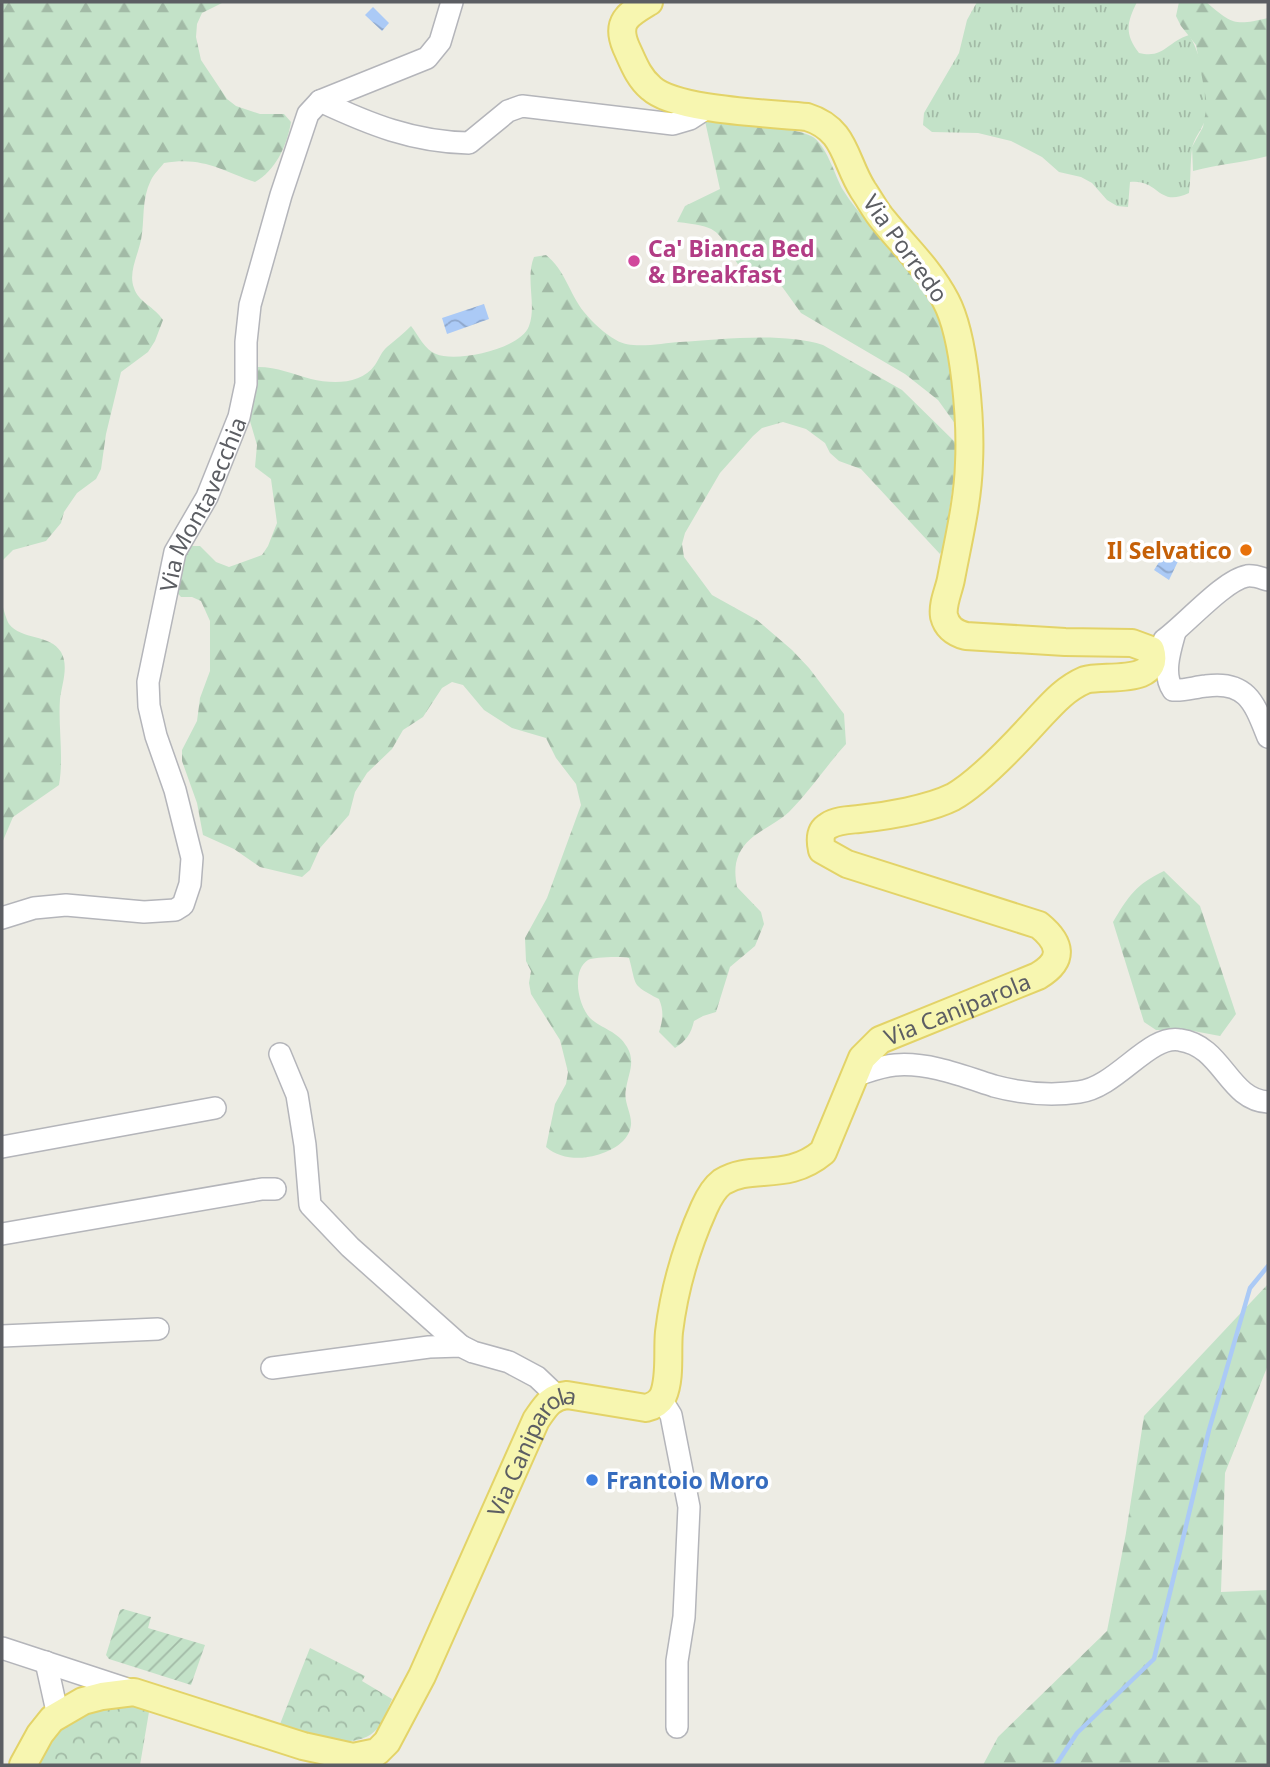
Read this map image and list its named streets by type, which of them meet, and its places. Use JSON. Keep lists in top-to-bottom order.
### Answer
{
  "streets": {
    "main road": ["Via Porredo", "Via Caniparola"],
    "street": ["Via Montavecchia"]
  },
  "crossings": [
    ["Via Porredo", "Via Caniparola"]
  ],
  "places": ["Ca' Bianca Bed & Breakfast", "Il Selvatico", "Frantoio Moro"]
}
